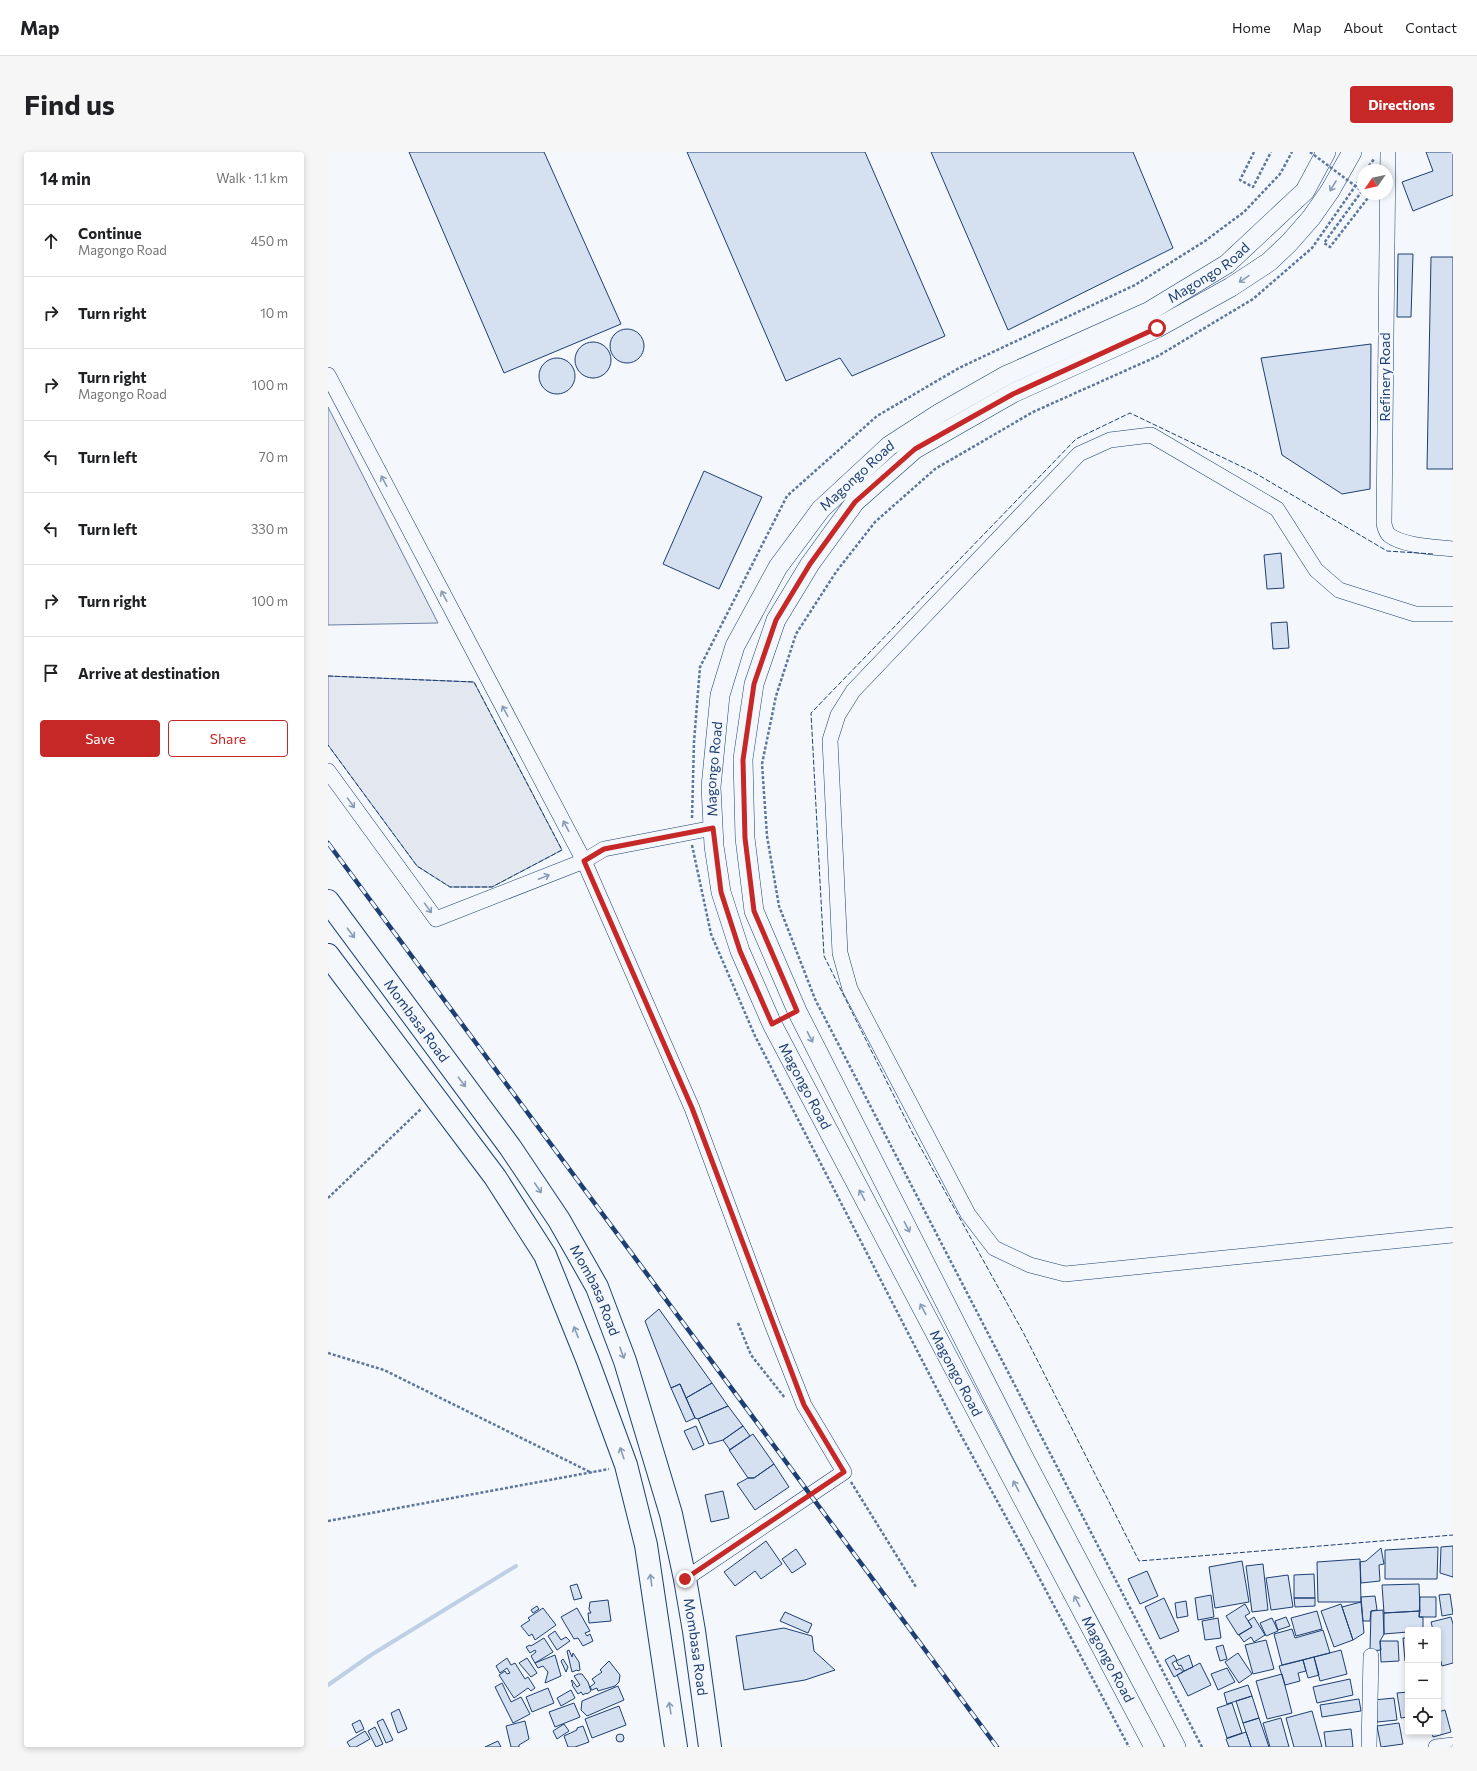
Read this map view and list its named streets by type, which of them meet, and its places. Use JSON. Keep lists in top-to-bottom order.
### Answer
{
  "streets": {
    "highway": ["Mombasa Road"],
    "main road": ["Magongo Road"],
    "street": ["Refinery Road"]
  },
  "north": "bottom left",
  "page": {
    "header": "Map",
    "nav": [
      "Home",
      "Map",
      "About",
      "Contact"
    ],
    "buttons": [
      "Directions",
      ["Save", "Share"]
    ],
    "title": "Find us",
    "heading": ["14 min", "Walk · 1.1 km"],
    "list": [
      ["Continue", "Magongo Road", "450 m"],
      ["Turn right", "10 m"],
      ["Turn right", "Magongo Road", "100 m"],
      ["Turn left", "70 m"],
      ["Turn left", "330 m"],
      ["Turn right", "100 m"],
      "Arrive at destination"
    ],
    "map_buttons": ["+", "−"]
  }
}
